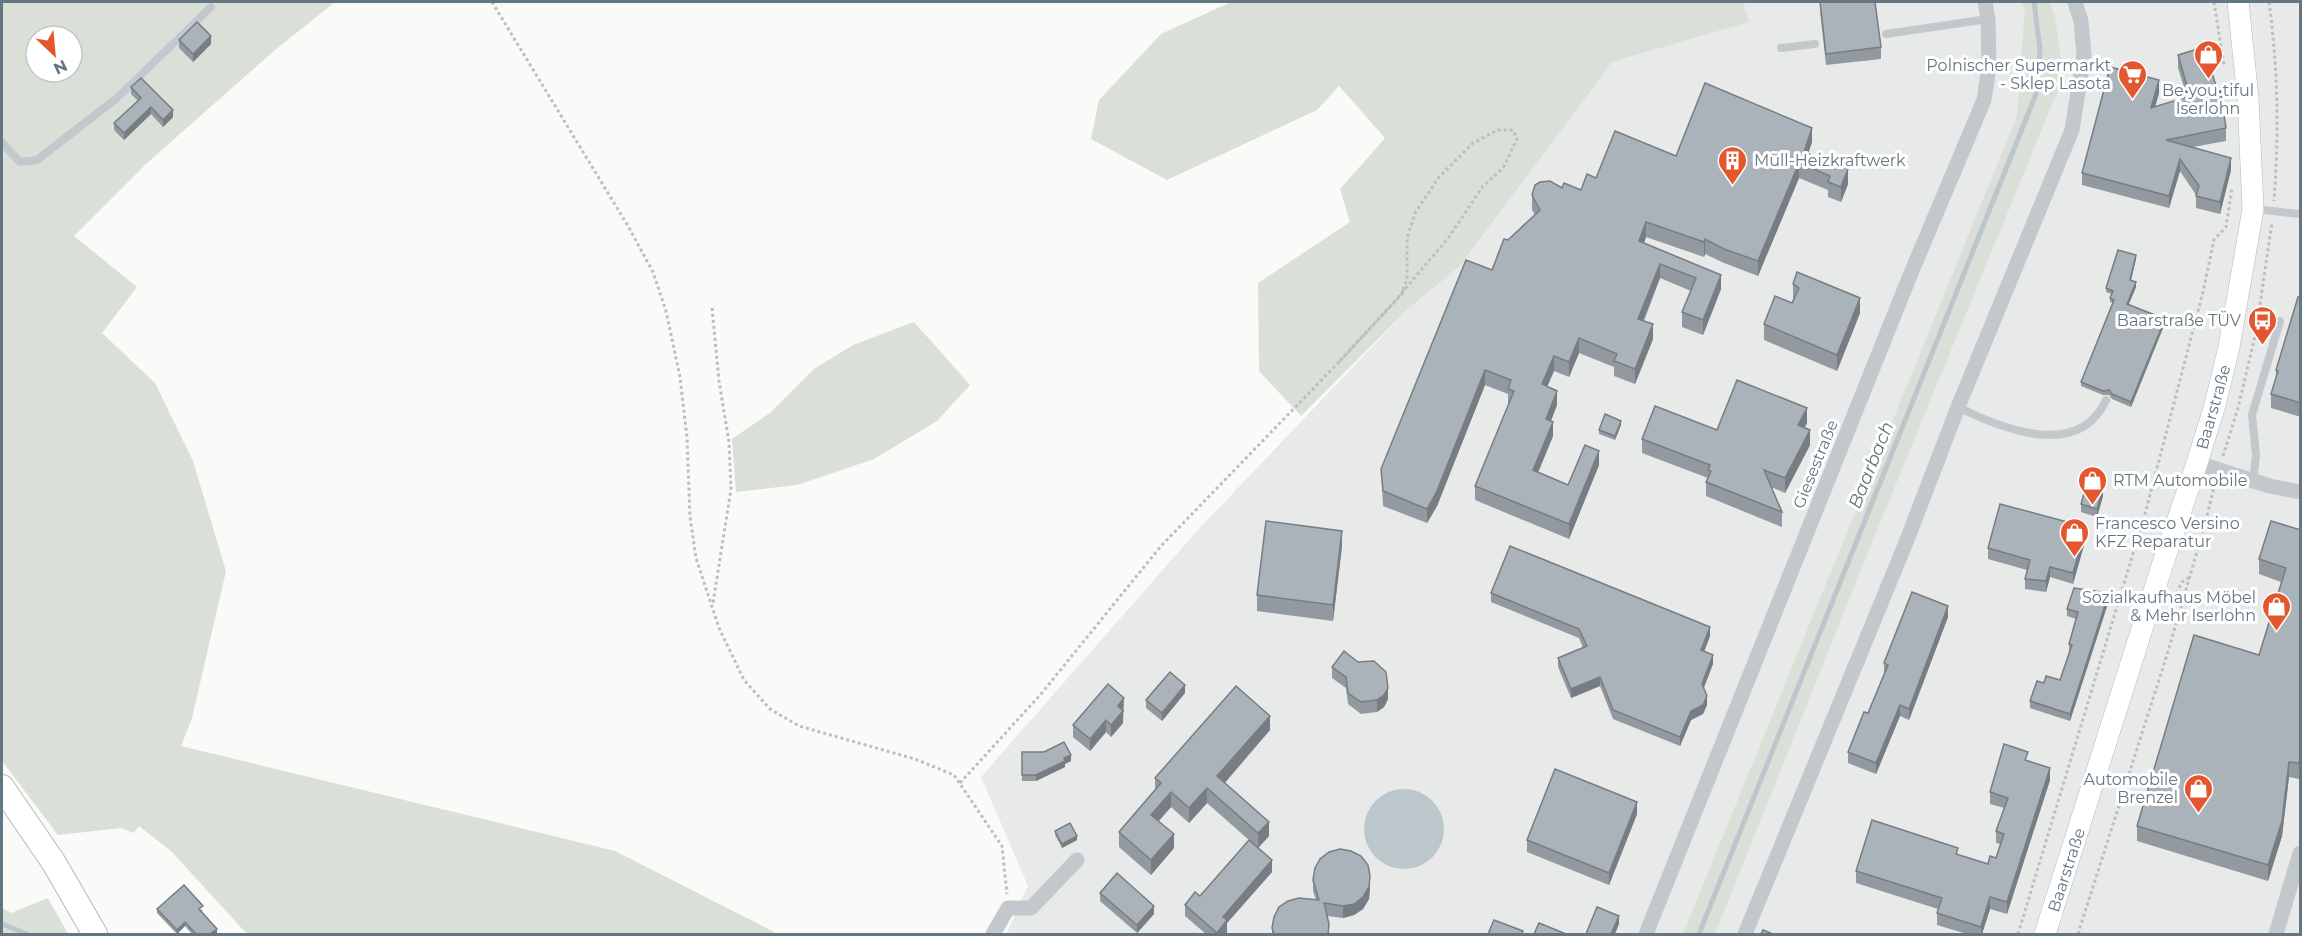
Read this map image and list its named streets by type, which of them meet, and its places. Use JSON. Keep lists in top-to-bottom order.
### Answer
{
  "streets": {
    "main road": ["Baarstraße"],
    "street": ["Giesestraße"]
  },
  "water": ["Baarbach"],
  "places": {
    "shop": [
      "Be•you•tiful Iserlohn",
      "RTM Automobile",
      "Francesco Versino KFZ Reparatur",
      "Sozialkaufhaus Möbel & Mehr Iserlohn",
      "Automobile Brenzel"
    ],
    "supermarket": ["Polnischer Supermarkt - Sklep Lasota"],
    "building": ["Müll-Heizkraftwerk"],
    "bus stop": ["Baarstraße TÜV"]
  },
  "north": "bottom right"
}
